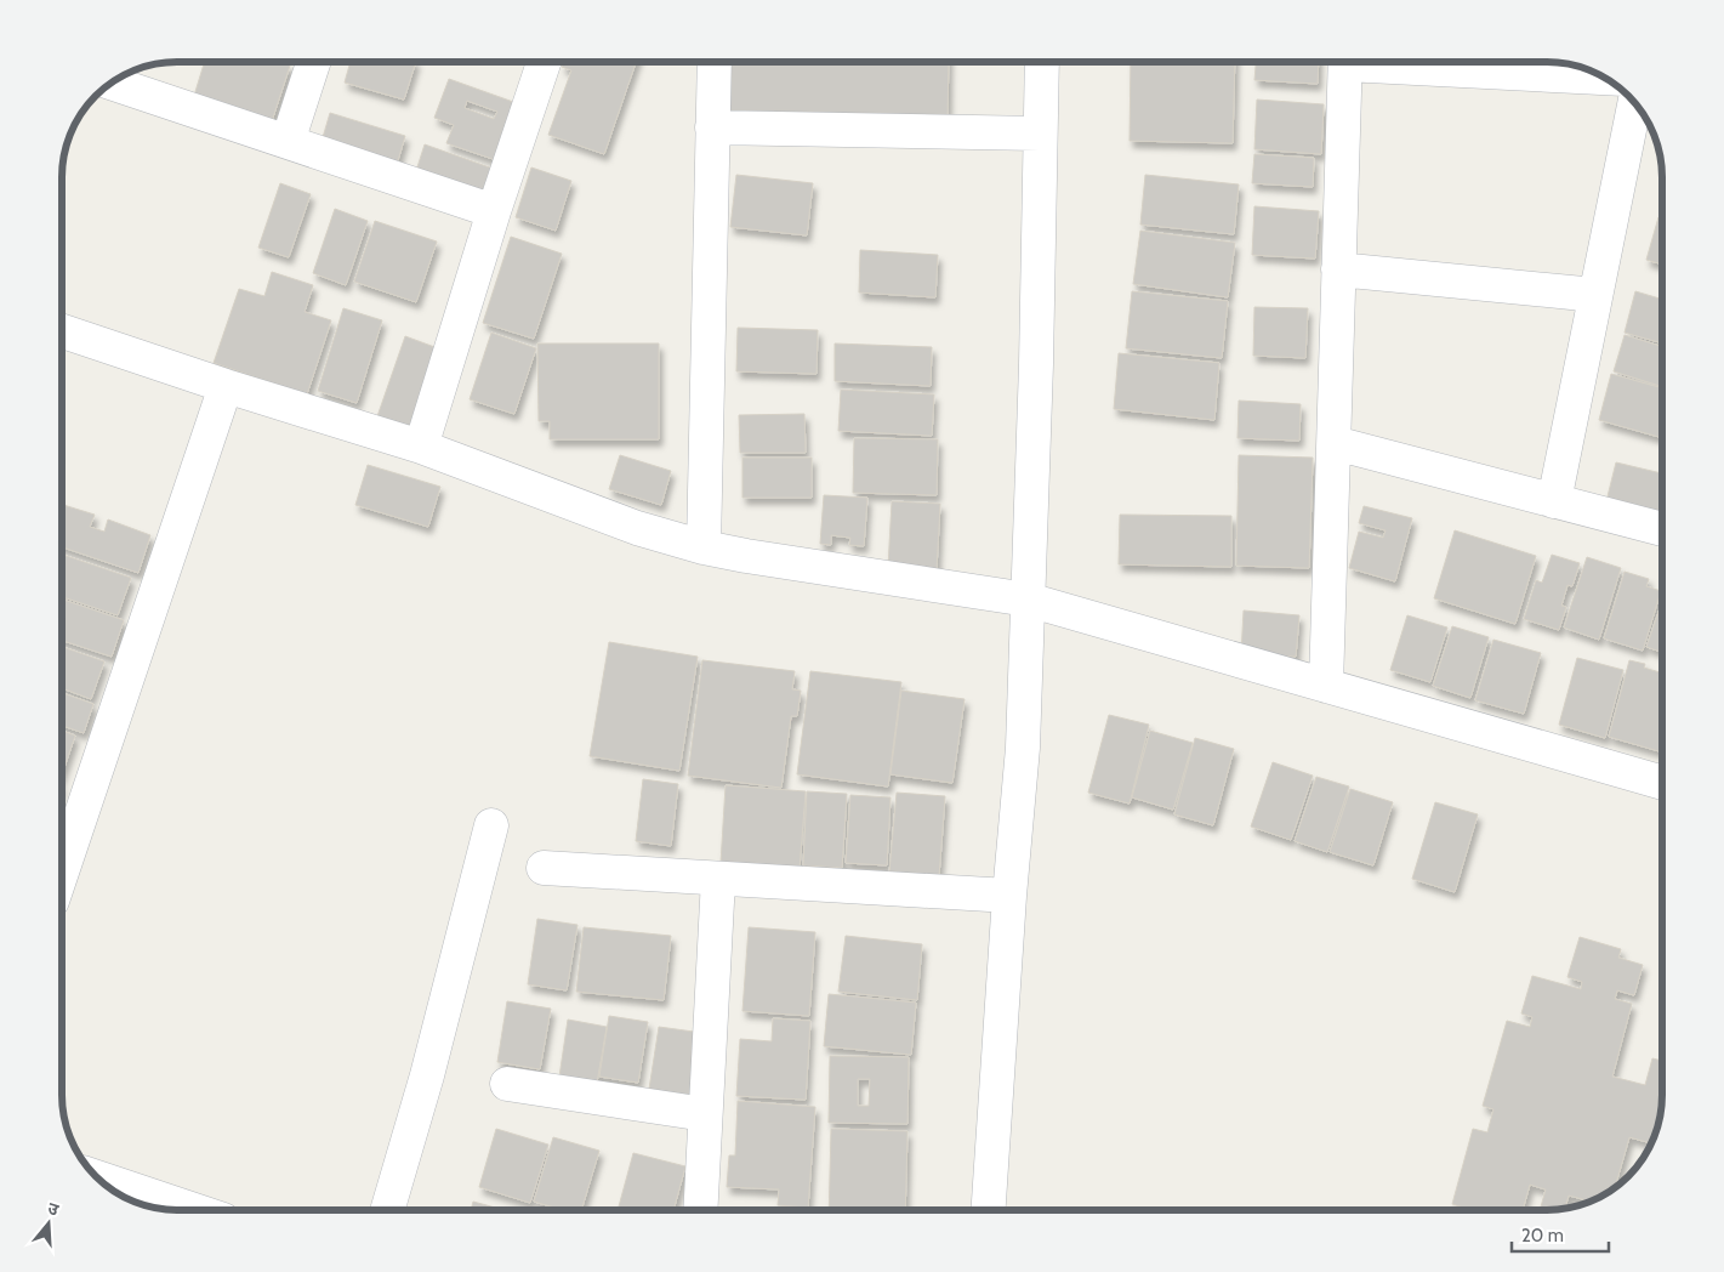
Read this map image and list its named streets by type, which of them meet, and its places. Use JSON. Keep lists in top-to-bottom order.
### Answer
{
  "scale_bar": "20 m",
  "north": "top"
}
